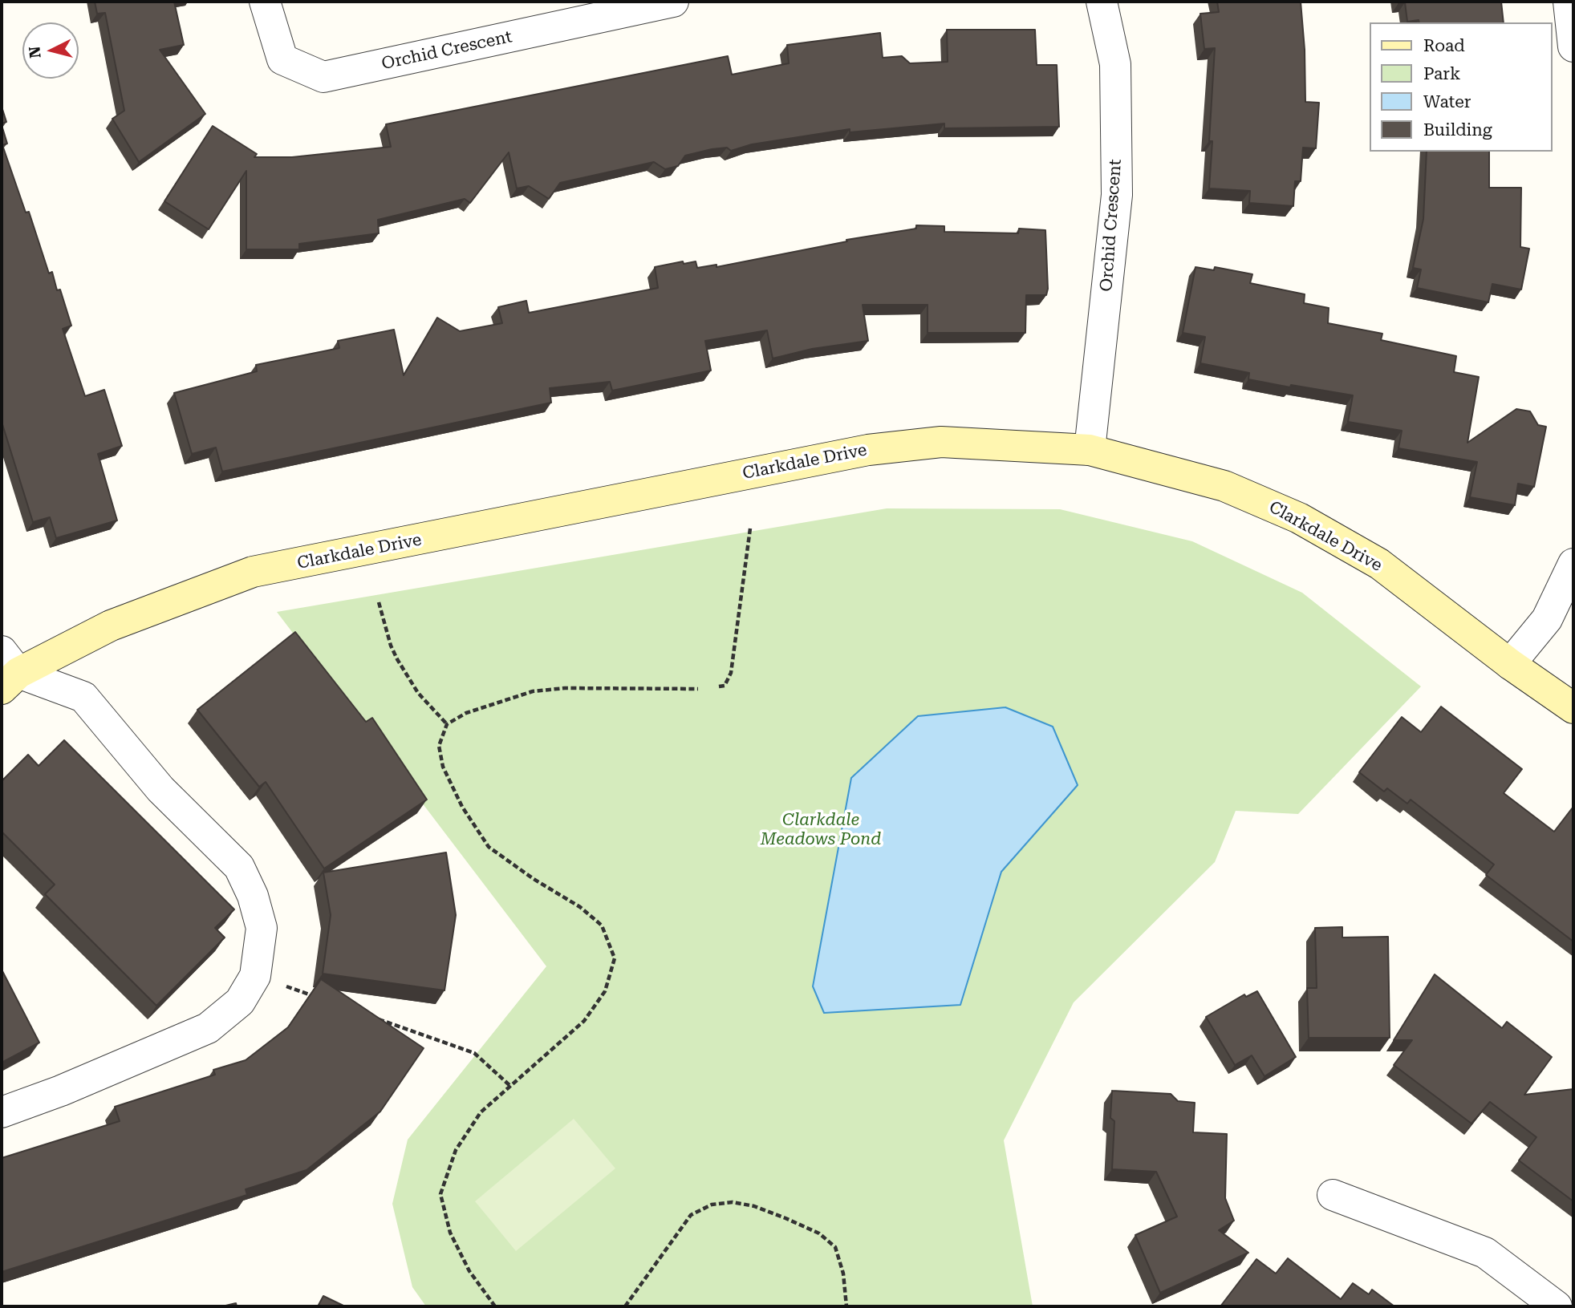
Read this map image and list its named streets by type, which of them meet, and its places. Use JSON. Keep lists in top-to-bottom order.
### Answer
{
  "streets": {
    "street": ["Orchid Crescent", "Clarkdale Drive"]
  },
  "crossings": [
    ["Orchid Crescent", "Clarkdale Drive"]
  ],
  "parks": ["Clarkdale Meadows Pond"],
  "legend": [
    "Road",
    "Park",
    "Water",
    "Building"
  ],
  "north": "left"
}
